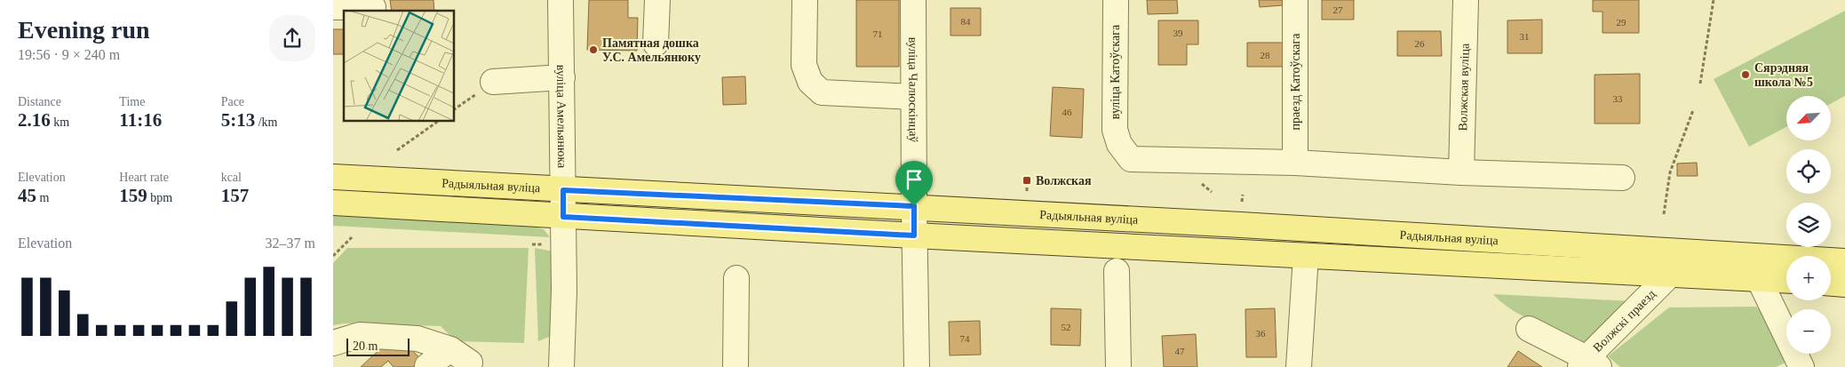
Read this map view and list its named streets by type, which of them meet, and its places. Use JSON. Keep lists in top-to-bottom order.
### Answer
{
  "streets": {
    "main road": ["Радыяльная вуліца"],
    "street": [
      "вуліца Катоўскага",
      "праезд Катоўскага",
      "Волжская вуліца",
      "вуліца Чалюскінцаў",
      "вуліца Амельянюка",
      "Волжскі праезд"
    ]
  },
  "crossings": [
    ["вуліца Катоўскага", "праезд Катоўскага"],
    ["вуліца Чалюскінцаў", "Радыяльная вуліца"],
    ["вуліца Амельянюка", "Радыяльная вуліца"],
    ["Радыяльная вуліца", "Волжскі праезд"]
  ],
  "places": {
    "other": ["Памятная дошка У.С. Амельянюку", "Сярэдняя школа №5"],
    "transit": ["Волжская"]
  },
  "house_numbers": [
    "27",
    "84",
    "29",
    "39",
    "71",
    "31",
    "26",
    "28",
    "33",
    "46",
    "52",
    "36",
    "74",
    "47"
  ],
  "scale_bar": "20 m",
  "north": "bottom left",
  "page": {
    "heading": ["Evening run", "19:56 · 9 × 240 m"],
    "stats": [
      ["Distance", "2.16 km"],
      ["Time", "11:16"],
      ["Pace", "5:13 /km"],
      ["Elevation", "45 m"],
      ["Heart rate", "159 bpm"],
      ["kcal", "157"]
    ],
    "map_buttons": ["+", "−"],
    "chart": ["Elevation", "32–37 m"],
    "scale": "20 m"
  }
}
